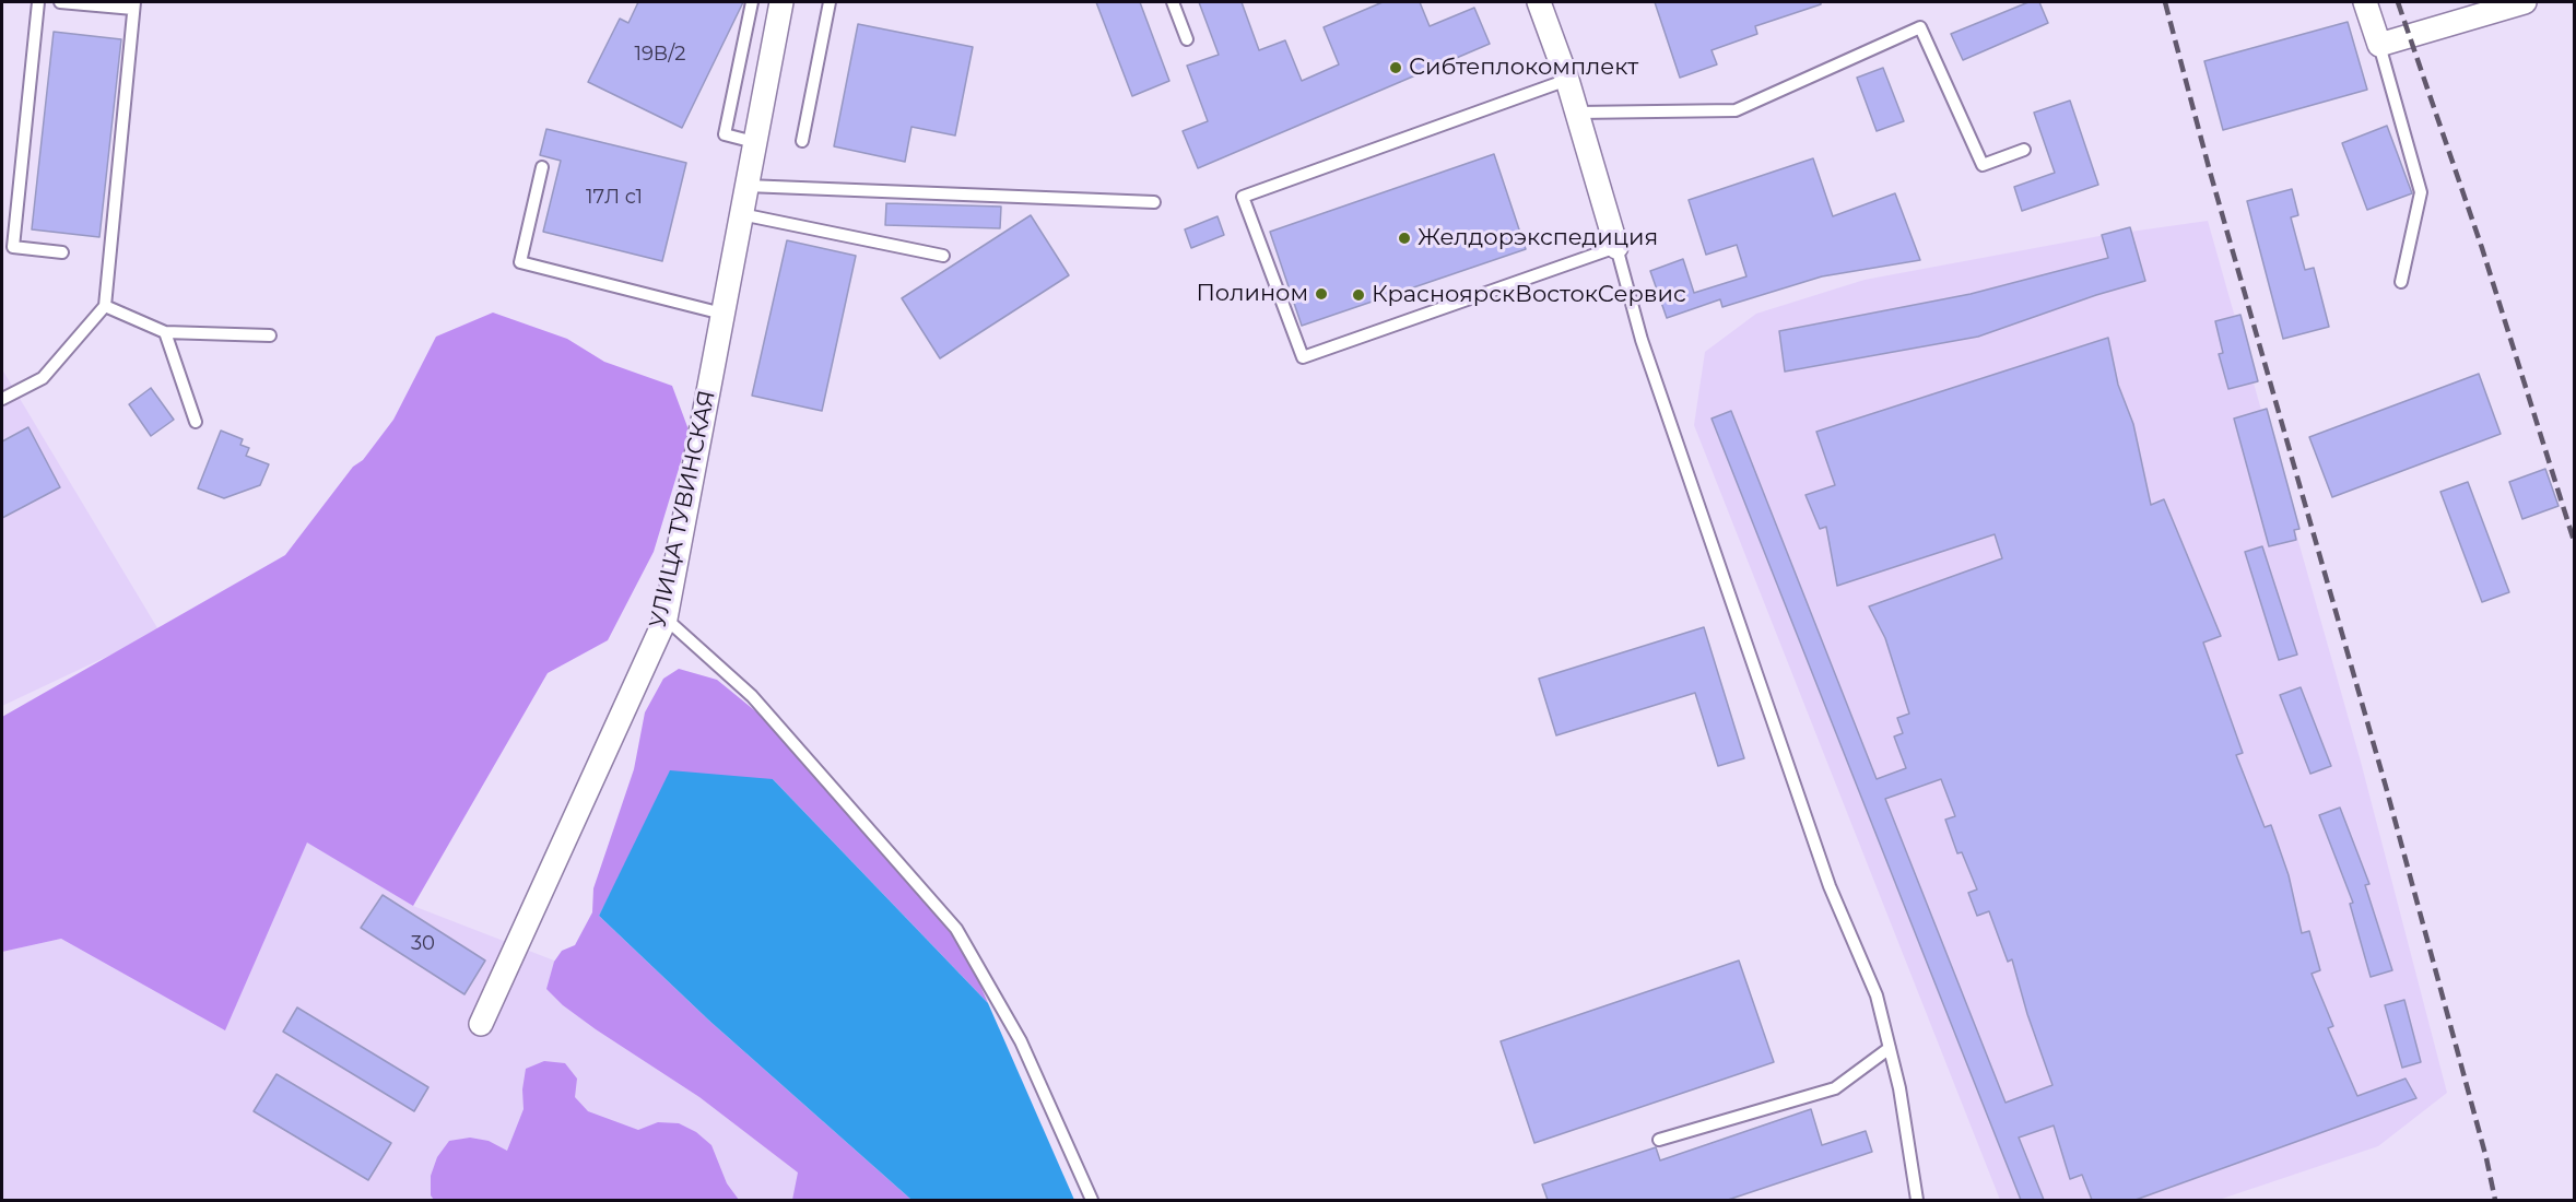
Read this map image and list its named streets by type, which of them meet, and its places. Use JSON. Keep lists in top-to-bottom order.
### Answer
{
  "streets": {
    "street": ["УЛИЦА ТУВИНСКАЯ"]
  },
  "places": [
    "Сибтеплокомплект",
    "Желдорэкспедиция",
    "Полином",
    "КрасноярскВостокСервис"
  ],
  "house_numbers": ["19В/2", "17Л с1", "30"]
}
